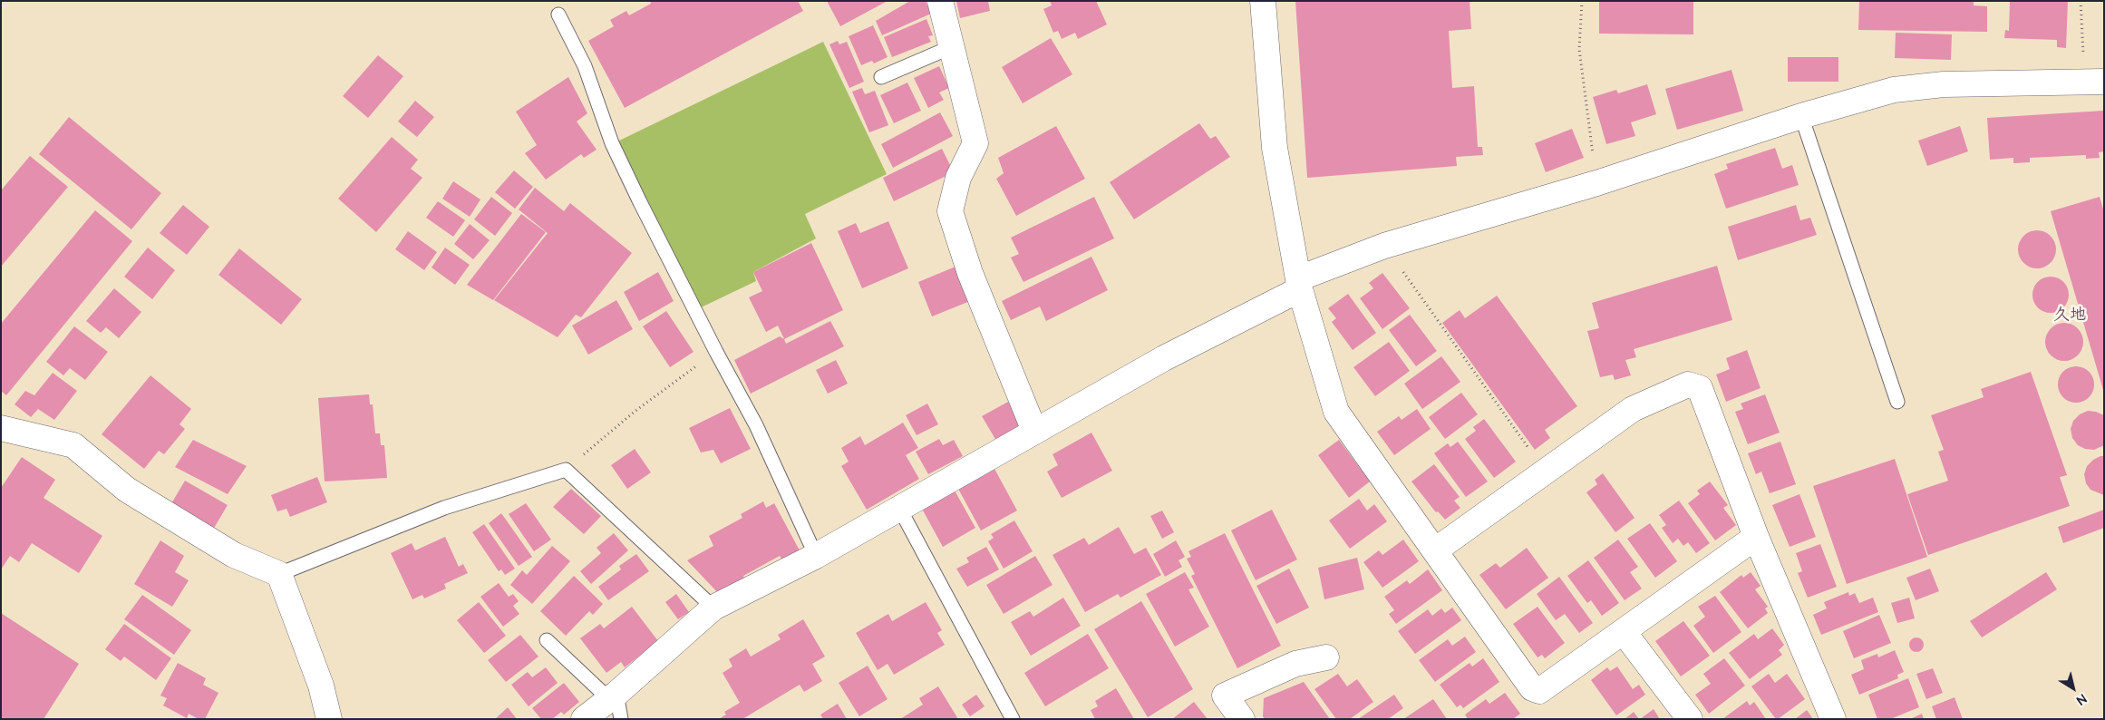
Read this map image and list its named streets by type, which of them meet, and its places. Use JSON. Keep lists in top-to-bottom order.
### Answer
{
  "districts": ["久地"],
  "north": "bottom right"
}
